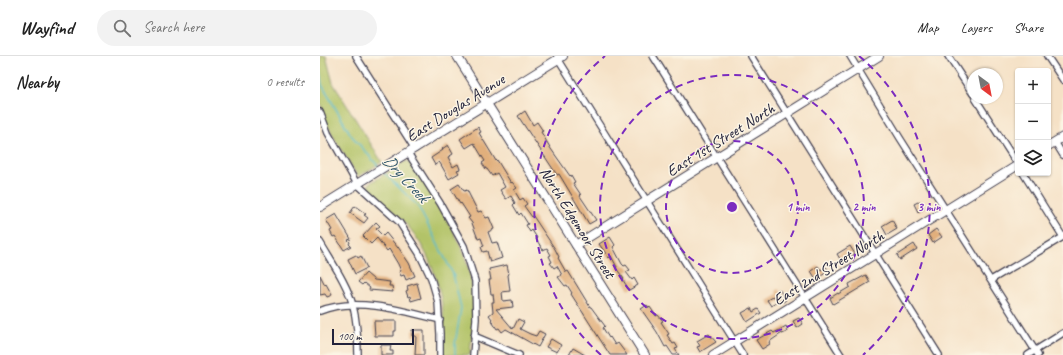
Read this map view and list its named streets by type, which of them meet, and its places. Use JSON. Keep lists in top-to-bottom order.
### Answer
{
  "streets": {
    "street": [
      "East Douglas Avenue",
      "East 1st Street North",
      "North Edgemoor Street",
      "East 2nd Street North"
    ]
  },
  "crossings": [
    ["East Douglas Avenue", "North Edgemoor Street"],
    ["East 1st Street North", "North Edgemoor Street"]
  ],
  "water": ["Dry Creek"],
  "scale_bar": "100 m",
  "north": "bottom right",
  "page": {
    "header": "Wayfind",
    "search": "Search here",
    "nav": ["Map", "Layers", "Share"],
    "heading": ["Nearby", "0 results"],
    "map_buttons": ["+", "−"],
    "scale": "100 m"
  },
  "rings": ["1 min", "2 min", "3 min"]
}
